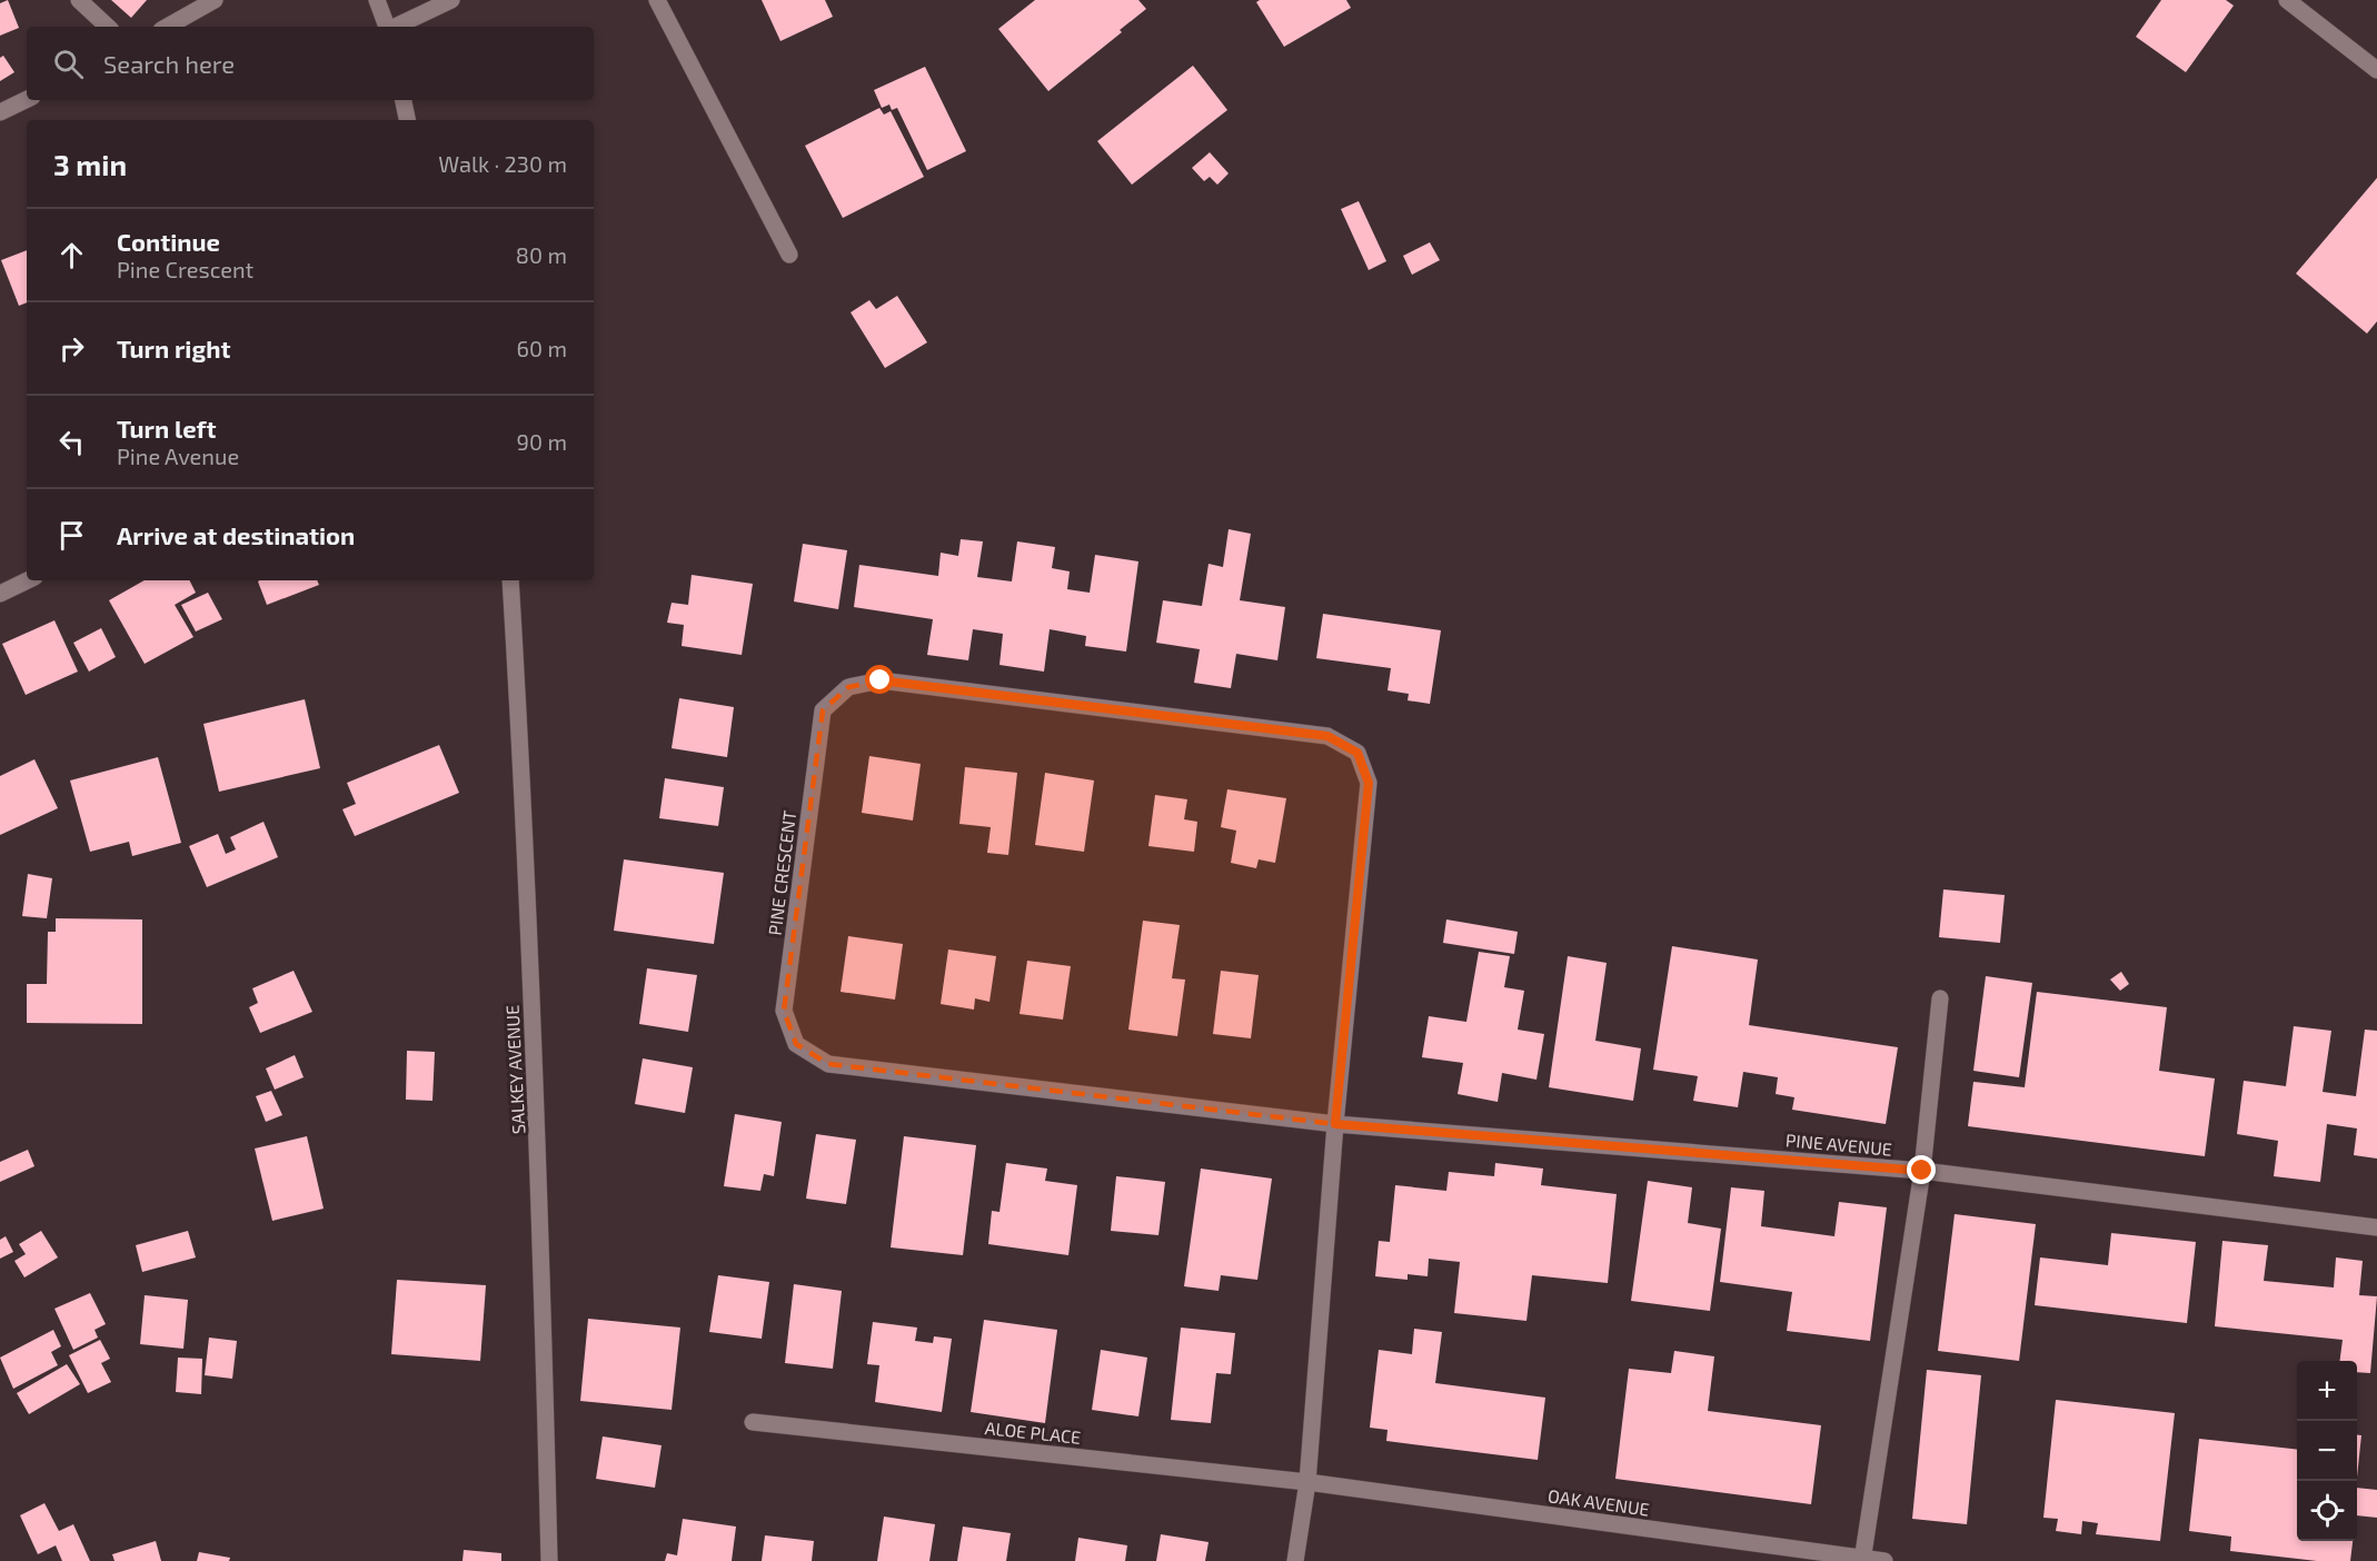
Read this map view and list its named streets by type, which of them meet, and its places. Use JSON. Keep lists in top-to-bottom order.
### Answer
{
  "streets": {
    "street": [
      "PINE CRESCENT",
      "SALKEY AVENUE",
      "PINE AVENUE",
      "ALOE PLACE",
      "OAK AVENUE"
    ]
  },
  "crossings": [
    ["PINE CRESCENT", "PINE AVENUE"],
    ["ALOE PLACE", "OAK AVENUE"]
  ],
  "page": {
    "search": "Search here",
    "heading": ["3 min", "Walk · 230 m"],
    "list": [
      ["Continue", "Pine Crescent", "80 m"],
      ["Turn right", "60 m"],
      ["Turn left", "Pine Avenue", "90 m"],
      "Arrive at destination"
    ],
    "map_buttons": ["+", "−"]
  }
}
